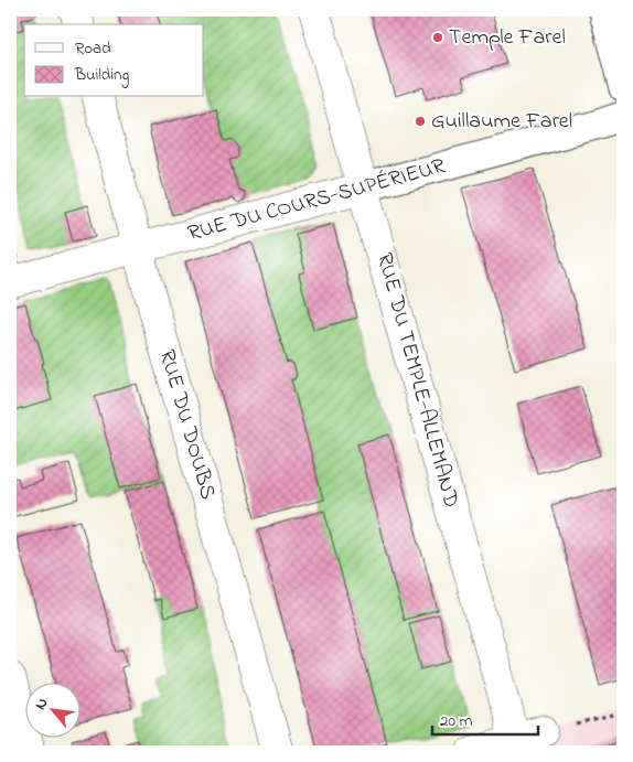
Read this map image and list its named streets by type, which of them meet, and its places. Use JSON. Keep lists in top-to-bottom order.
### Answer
{
  "streets": {
    "street": ["RUE DU COURS-SUPÉRIEUR", "RUE DU TEMPLE-ALLEMAND", "RUE DU DOUBS"]
  },
  "crossings": [
    ["RUE DU COURS-SUPÉRIEUR", "RUE DU TEMPLE-ALLEMAND"],
    ["RUE DU COURS-SUPÉRIEUR", "RUE DU DOUBS"]
  ],
  "places": ["Temple Farel", "Guillaume Farel"],
  "legend": ["Road", "Building"],
  "scale_bar": "20 m",
  "north": "top left"
}
